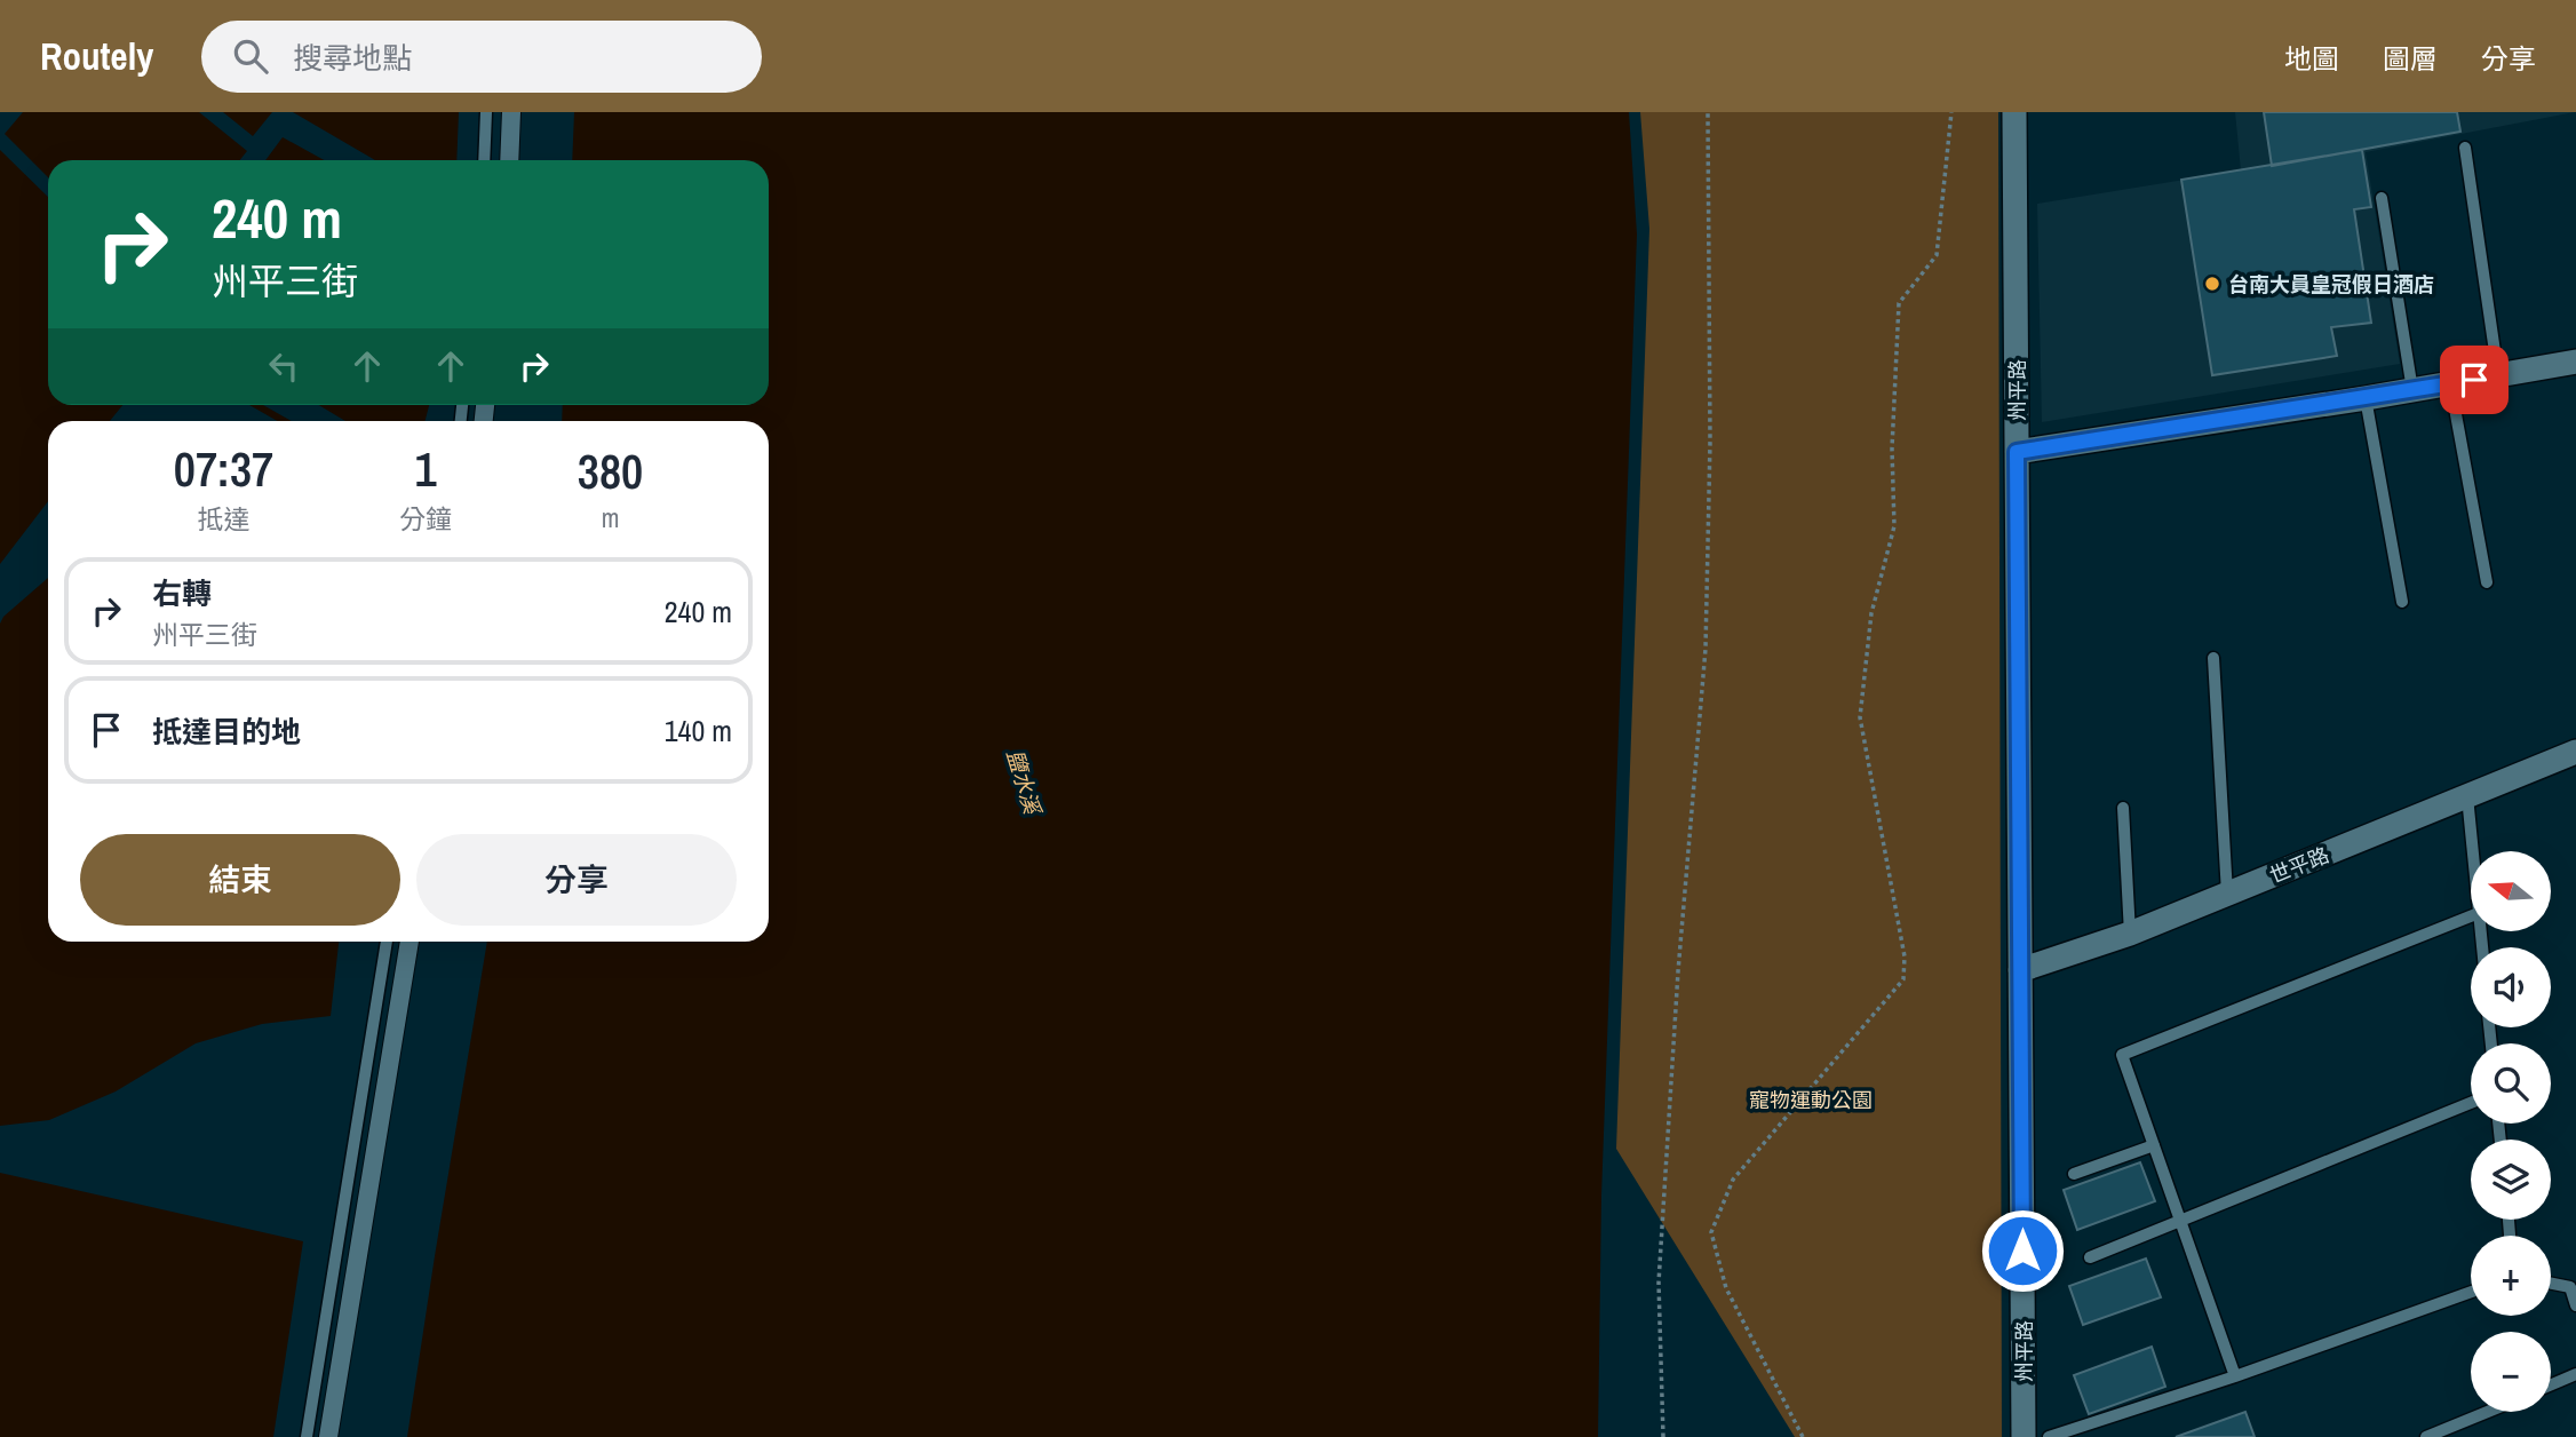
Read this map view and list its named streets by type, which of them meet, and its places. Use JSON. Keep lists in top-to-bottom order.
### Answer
{
  "streets": {
    "street": ["州平路", "世平路"]
  },
  "crossings": [
    ["州平路", "世平路"]
  ],
  "water": ["鹽水溪"],
  "parks": ["寵物運動公園"],
  "places": ["台南大員皇冠假日酒店"],
  "north": "left",
  "page": {
    "header": "Routely",
    "search": "搜尋地點",
    "nav": ["地圖", "圖層", "分享"],
    "turn": ["240 m", "州平三街"],
    "eta": [
      "07:37",
      "抵達",
      "1",
      "分鐘",
      "380",
      "m"
    ],
    "list": [
      {
        "name": "右轉",
        "note": "州平三街",
        "value": "240 m"
      },
      {
        "name": "抵達目的地",
        "value": "140 m"
      }
    ],
    "buttons": ["結束", "分享"],
    "map_buttons": ["+", "−"]
  }
}
